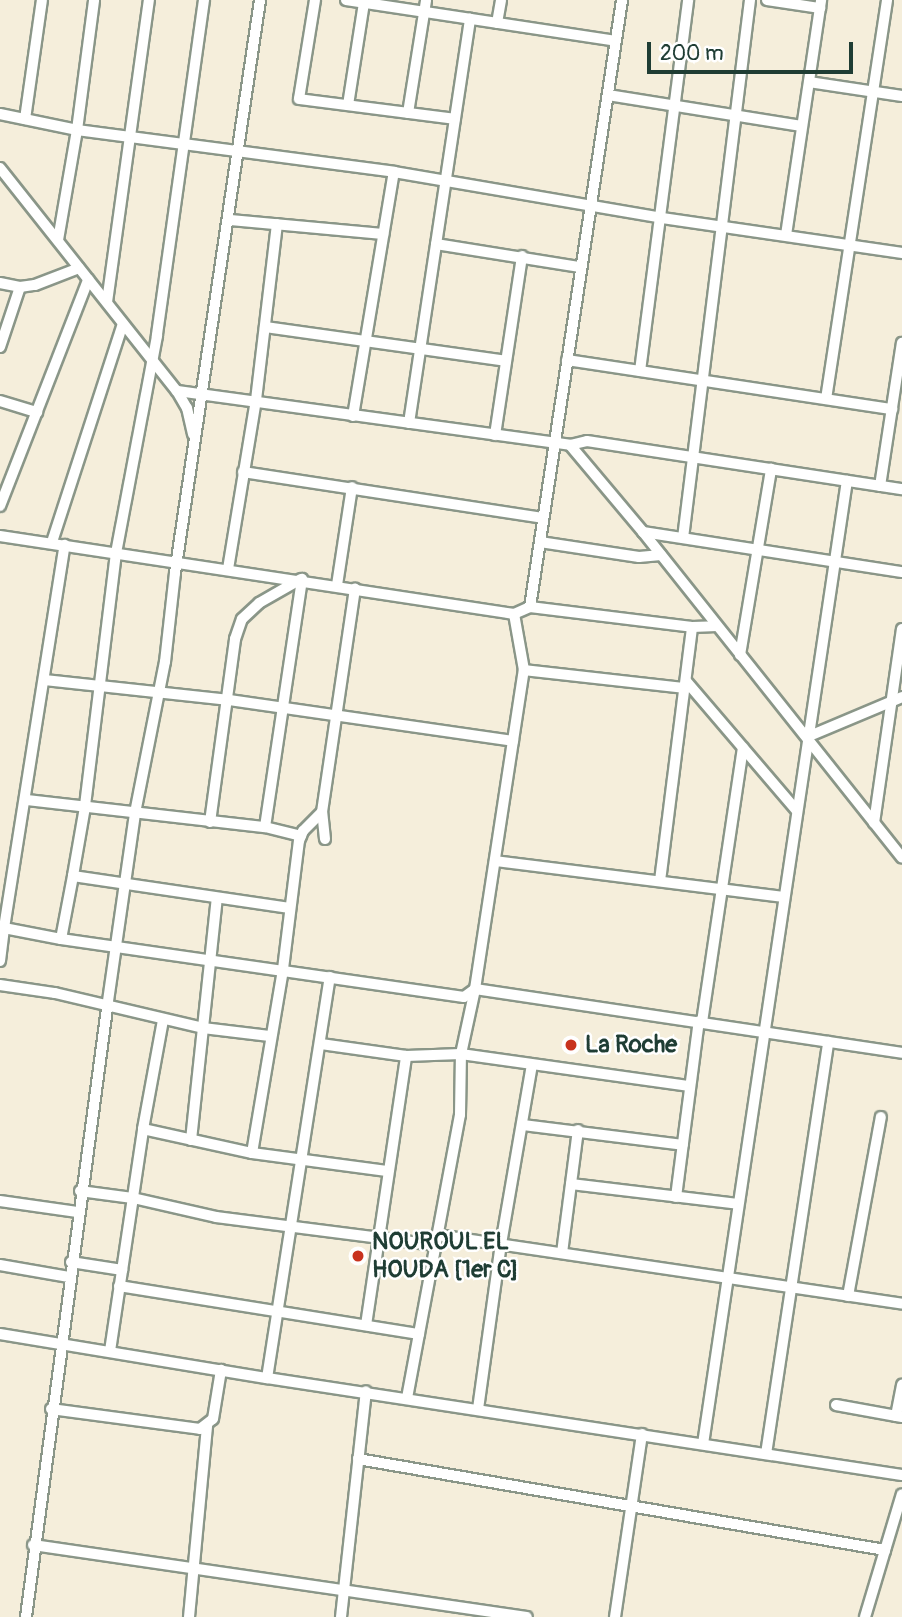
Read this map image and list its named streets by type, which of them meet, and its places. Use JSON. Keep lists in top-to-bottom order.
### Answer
{
  "places": ["La Roche", "NOUROUL EL HOUDA [1er C]"],
  "scale_bar": "200 m"
}
